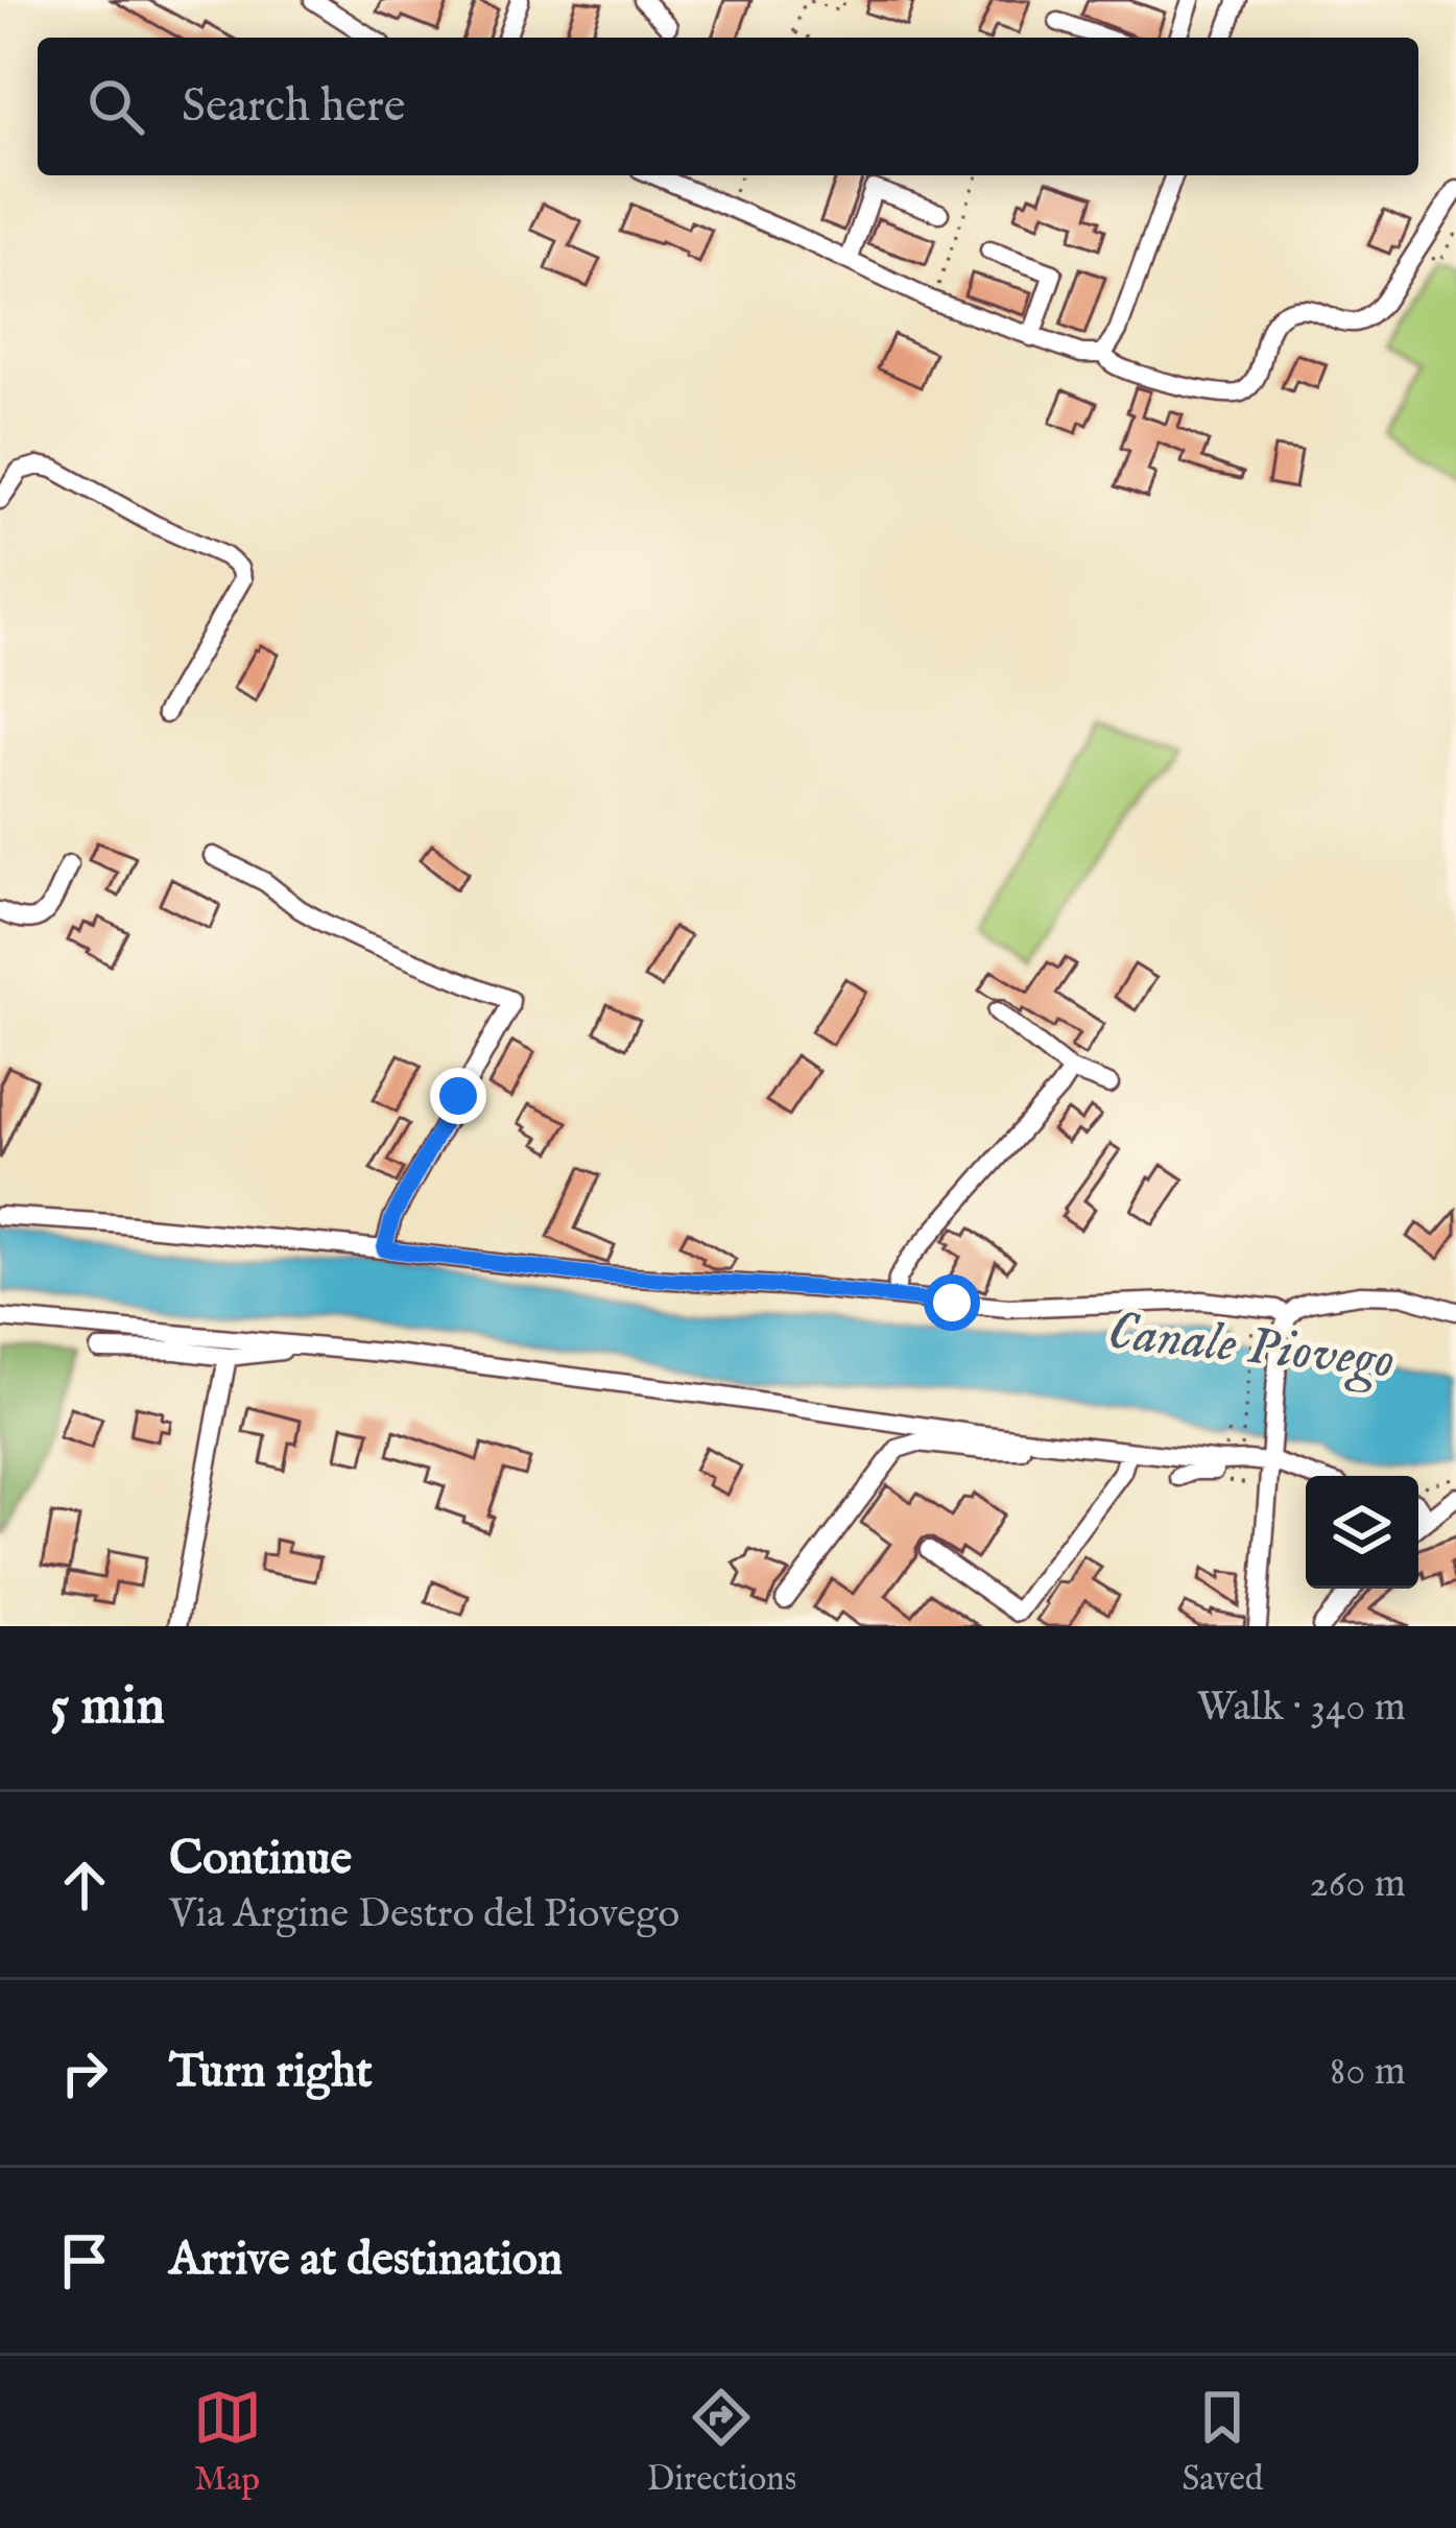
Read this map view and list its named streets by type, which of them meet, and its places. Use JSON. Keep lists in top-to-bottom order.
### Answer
{
  "water": ["Canale Piovego"],
  "page": {
    "search": "Search here",
    "heading": ["5 min", "Walk · 340 m"],
    "list": [
      ["Continue", "Via Argine Destro del Piovego", "260 m"],
      ["Turn right", "80 m"],
      "Arrive at destination"
    ],
    "nav": ["Map", "Directions", "Saved"]
  }
}
